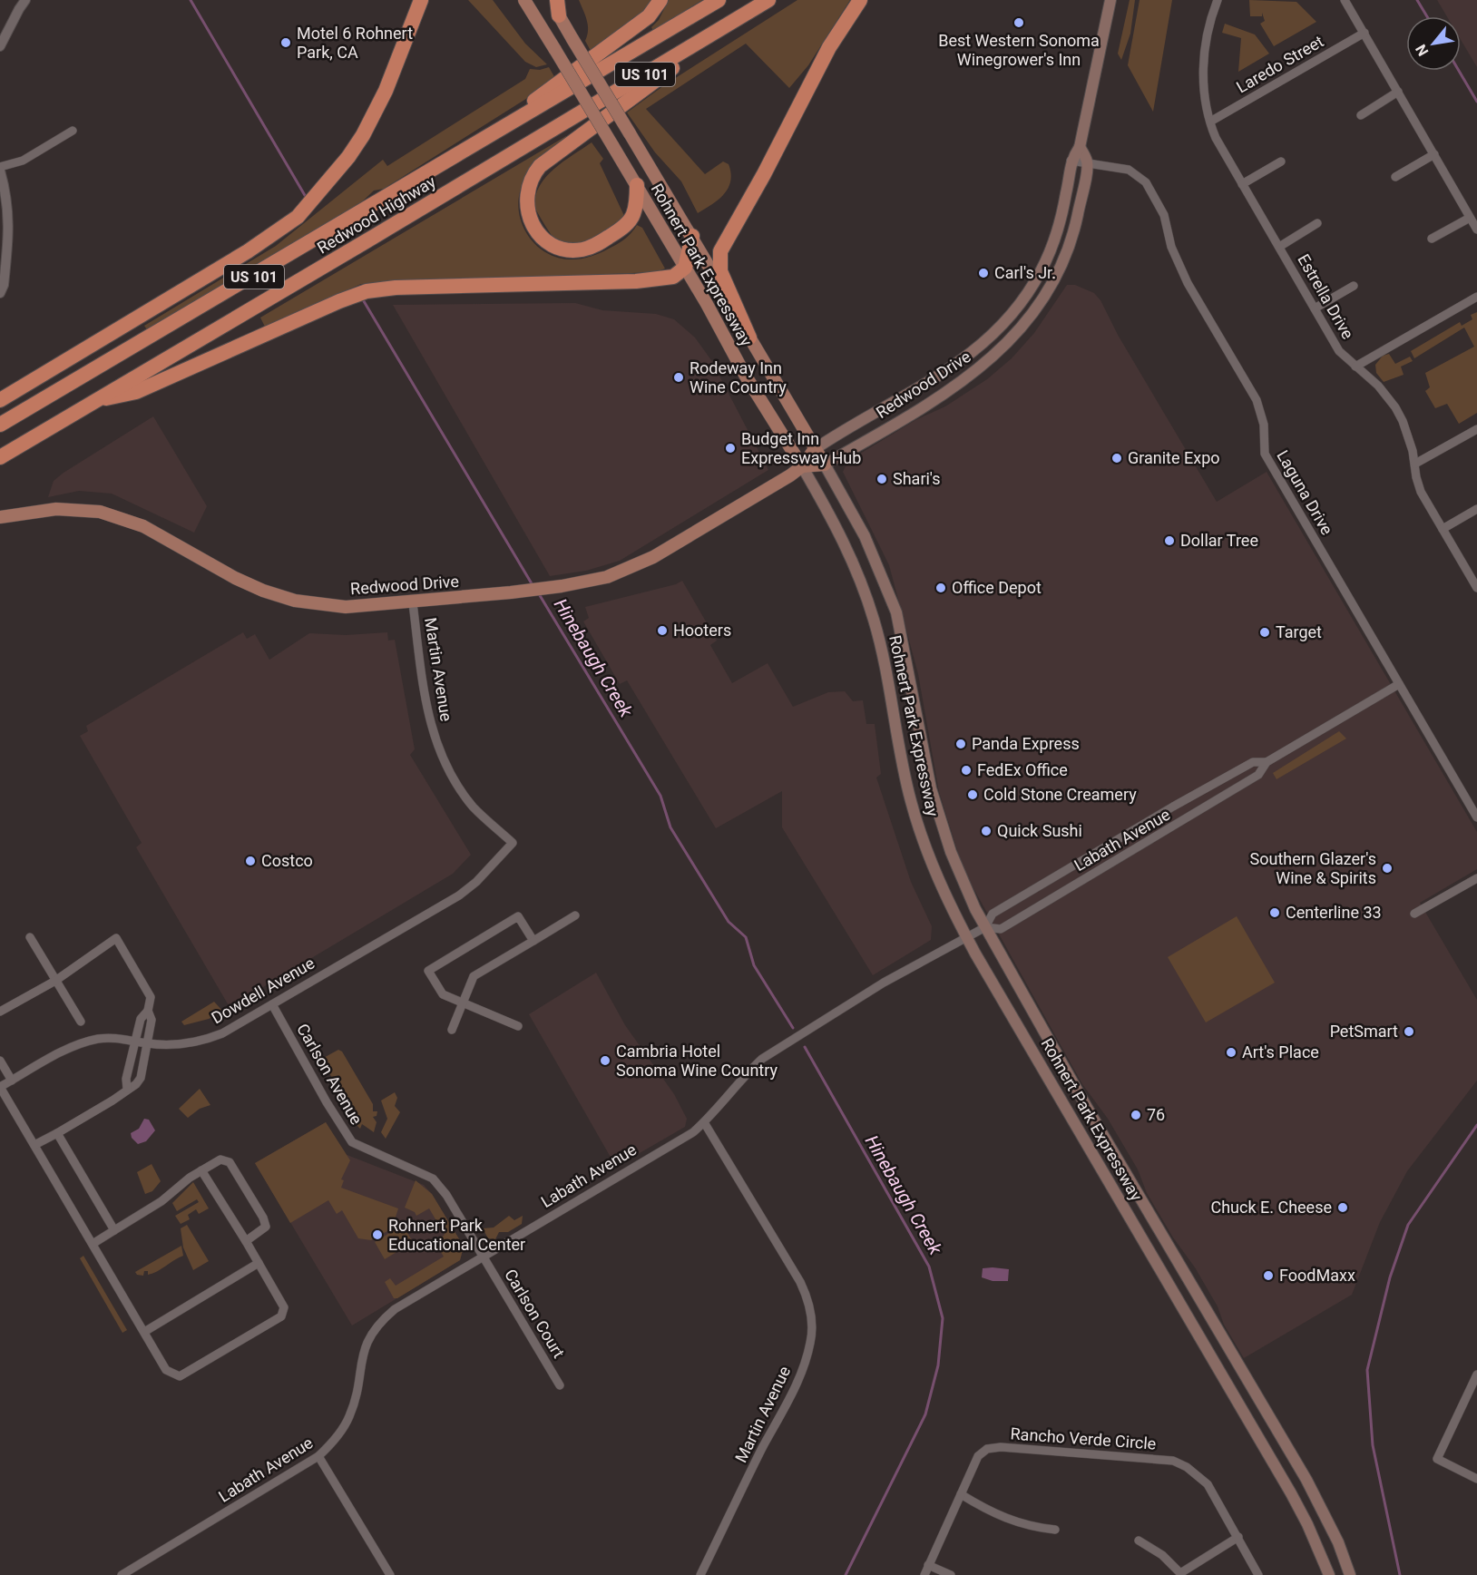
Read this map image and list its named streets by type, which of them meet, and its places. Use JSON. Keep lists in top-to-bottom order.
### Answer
{
  "streets": {
    "highway": ["US 101", "Redwood Highway"],
    "main road": ["Rohnert Park Expressway", "Redwood Drive"],
    "street": [
      "Laredo Street",
      "Estrella Drive",
      "Laguna Drive",
      "Martin Avenue",
      "Labath Avenue",
      "Dowdell Avenue",
      "Carlson Avenue",
      "Carlson Court",
      "Rancho Verde Circle"
    ]
  },
  "crossings": [
    ["Laredo Street", "Estrella Drive"],
    ["Rohnert Park Expressway", "Redwood Drive"],
    ["Rohnert Park Expressway", "Labath Avenue"],
    ["Redwood Drive", "Laguna Drive"],
    ["Redwood Drive", "Martin Avenue"],
    ["Laguna Drive", "Labath Avenue"],
    ["Martin Avenue", "Labath Avenue"],
    ["Martin Avenue", "Dowdell Avenue"],
    ["Labath Avenue", "Carlson Avenue"],
    ["Labath Avenue", "Carlson Court"],
    ["Dowdell Avenue", "Carlson Avenue"],
    ["Carlson Avenue", "Carlson Court"]
  ],
  "water": ["Hinebaugh Creek"],
  "places": [
    "Best Western Sonoma Winegrower's Inn",
    "Motel 6 Rohnert Park, CA",
    "Carl's Jr.",
    "Rodeway Inn Wine Country",
    "Budget Inn Expressway Hub",
    "Granite Expo",
    "Shari's",
    "Dollar Tree",
    "Office Depot",
    "Hooters",
    "Target",
    "Panda Express",
    "FedEx Office",
    "Cold Stone Creamery",
    "Quick Sushi",
    "Costco",
    "Southern Glazer's Wine & Spirits",
    "Centerline 33",
    "PetSmart",
    "Art's Place",
    "Cambria Hotel Sonoma Wine Country",
    "76",
    "Chuck E. Cheese",
    "Rohnert Park Educational Center",
    "FoodMaxx"
  ],
  "north": "bottom left"
}
